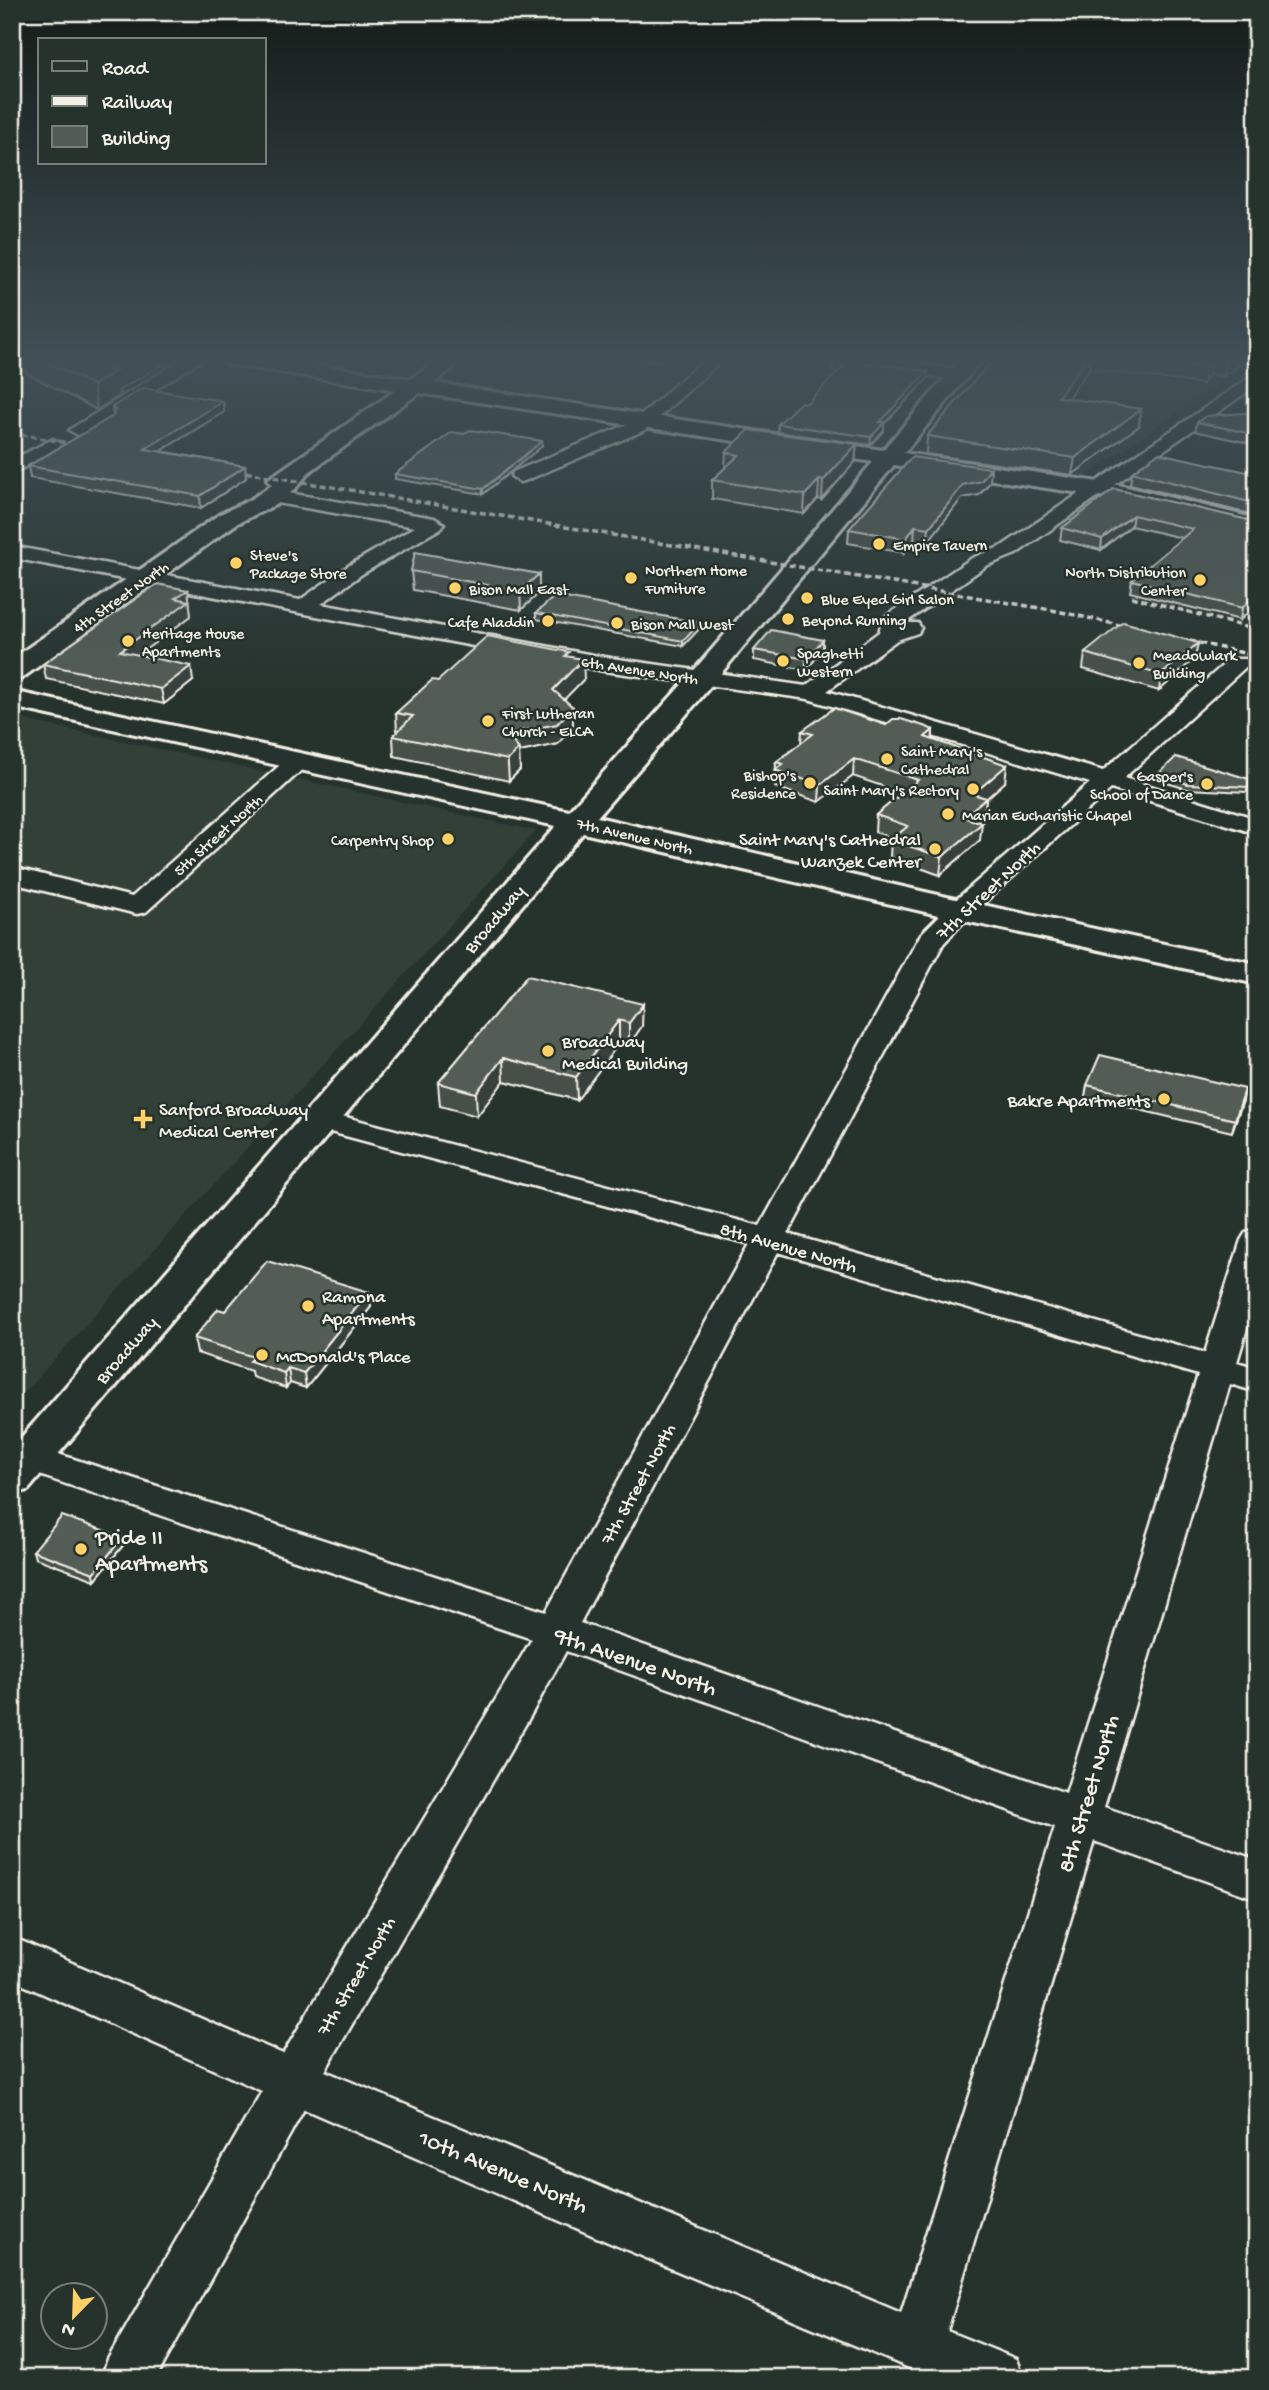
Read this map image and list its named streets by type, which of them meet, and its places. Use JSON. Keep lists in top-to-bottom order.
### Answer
{
  "streets": {
    "street": [
      "4th Street North",
      "6th Avenue North",
      "5th Street North",
      "7th Avenue North",
      "7th Street North",
      "Broadway",
      "8th Avenue North",
      "9th Avenue North",
      "8th Street North",
      "10th Avenue North"
    ]
  },
  "crossings": [
    ["4th Street North", "6th Avenue North"],
    ["6th Avenue North", "7th Street North"],
    ["6th Avenue North", "Broadway"],
    ["5th Street North", "7th Avenue North"],
    ["7th Avenue North", "7th Street North"],
    ["7th Avenue North", "Broadway"],
    ["7th Street North", "8th Avenue North"],
    ["7th Street North", "9th Avenue North"],
    ["7th Street North", "10th Avenue North"],
    ["Broadway", "8th Avenue North"],
    ["Broadway", "9th Avenue North"],
    ["8th Avenue North", "8th Street North"],
    ["9th Avenue North", "8th Street North"],
    ["8th Street North", "10th Avenue North"]
  ],
  "places": {
    "other": [
      "Empire Tavern",
      "Steve's Package Store",
      "Northern Home Furniture",
      "North Distribution Center",
      "Bison Mall East",
      "Blue Eyed Girl Salon",
      "Beyond Running",
      "Cafe Aladdin",
      "Bison Mall West",
      "Heritage House Apartments",
      "Spaghetti Western",
      "Meadowlark Building",
      "First Lutheran Church - ELCA",
      "Saint Mary's Cathedral",
      "Bishop's Residence",
      "Gasper's School of Dance",
      "Saint Mary's Rectory",
      "Marian Eucharistic Chapel",
      "Carpentry Shop",
      "Saint Mary's Cathedral Wanzek Center",
      "Broadway Medical Building",
      "Bakre Apartments",
      "Ramona Apartments",
      "McDonald's Place",
      "Pride II Apartments"
    ],
    "health": ["Sanford Broadway Medical Center"]
  },
  "legend": ["Road", "Railway", "Building"],
  "north": "bottom left"
}
